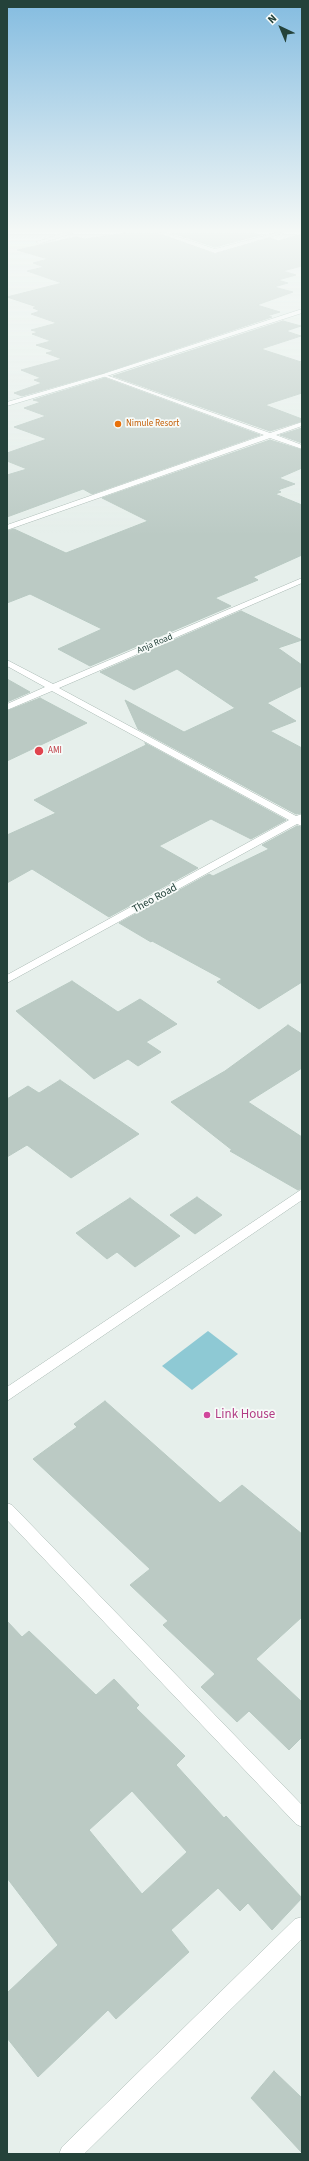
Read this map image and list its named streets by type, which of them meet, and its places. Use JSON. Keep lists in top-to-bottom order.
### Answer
{
  "streets": {
    "street": ["Anja Road", "Theo Road"]
  },
  "places": ["Nimule Resort", "AMI", "Link House"],
  "north": "top left"
}
